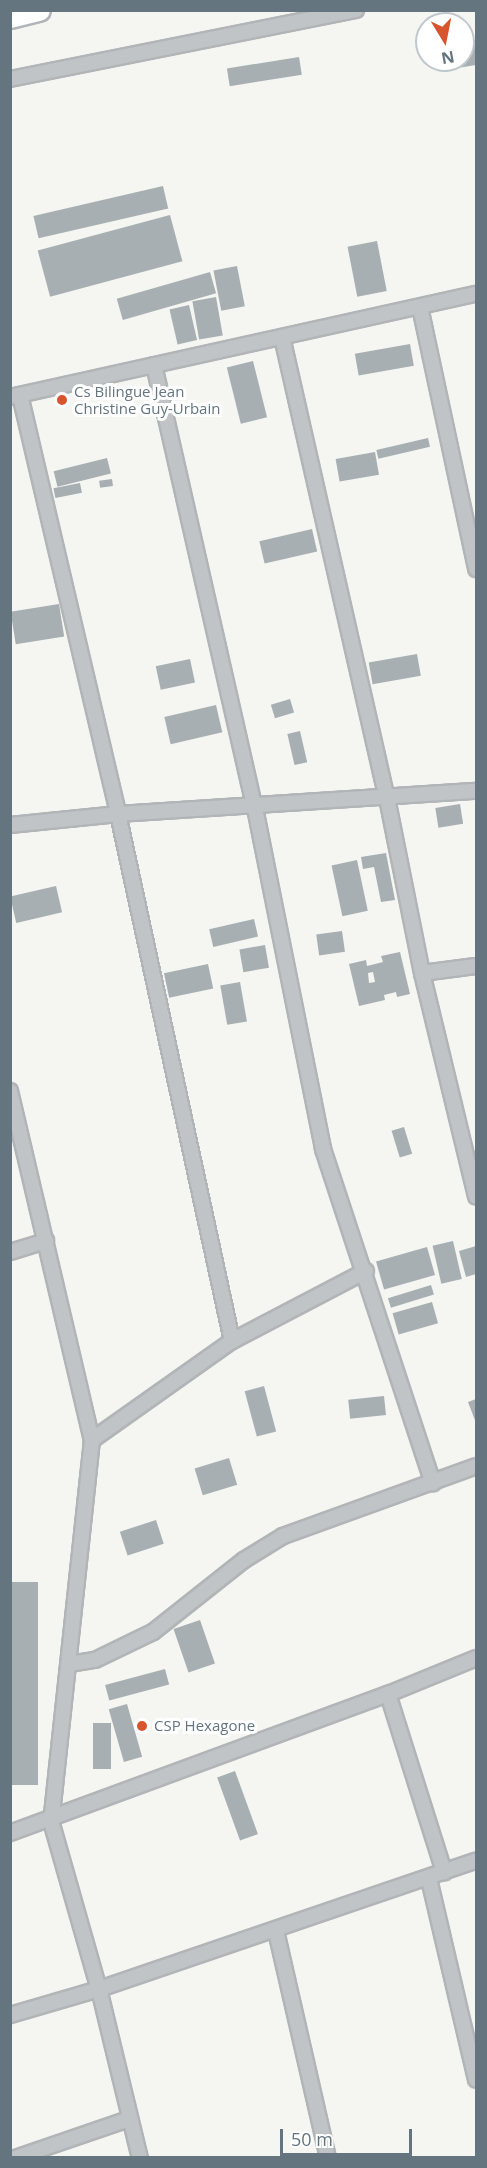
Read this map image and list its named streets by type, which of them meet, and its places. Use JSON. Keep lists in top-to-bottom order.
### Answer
{
  "places": ["Cs Bilingue Jean Christine Guy-Urbain", "CSP Hexagone"],
  "scale_bar": "50 m",
  "north": "bottom"
}
